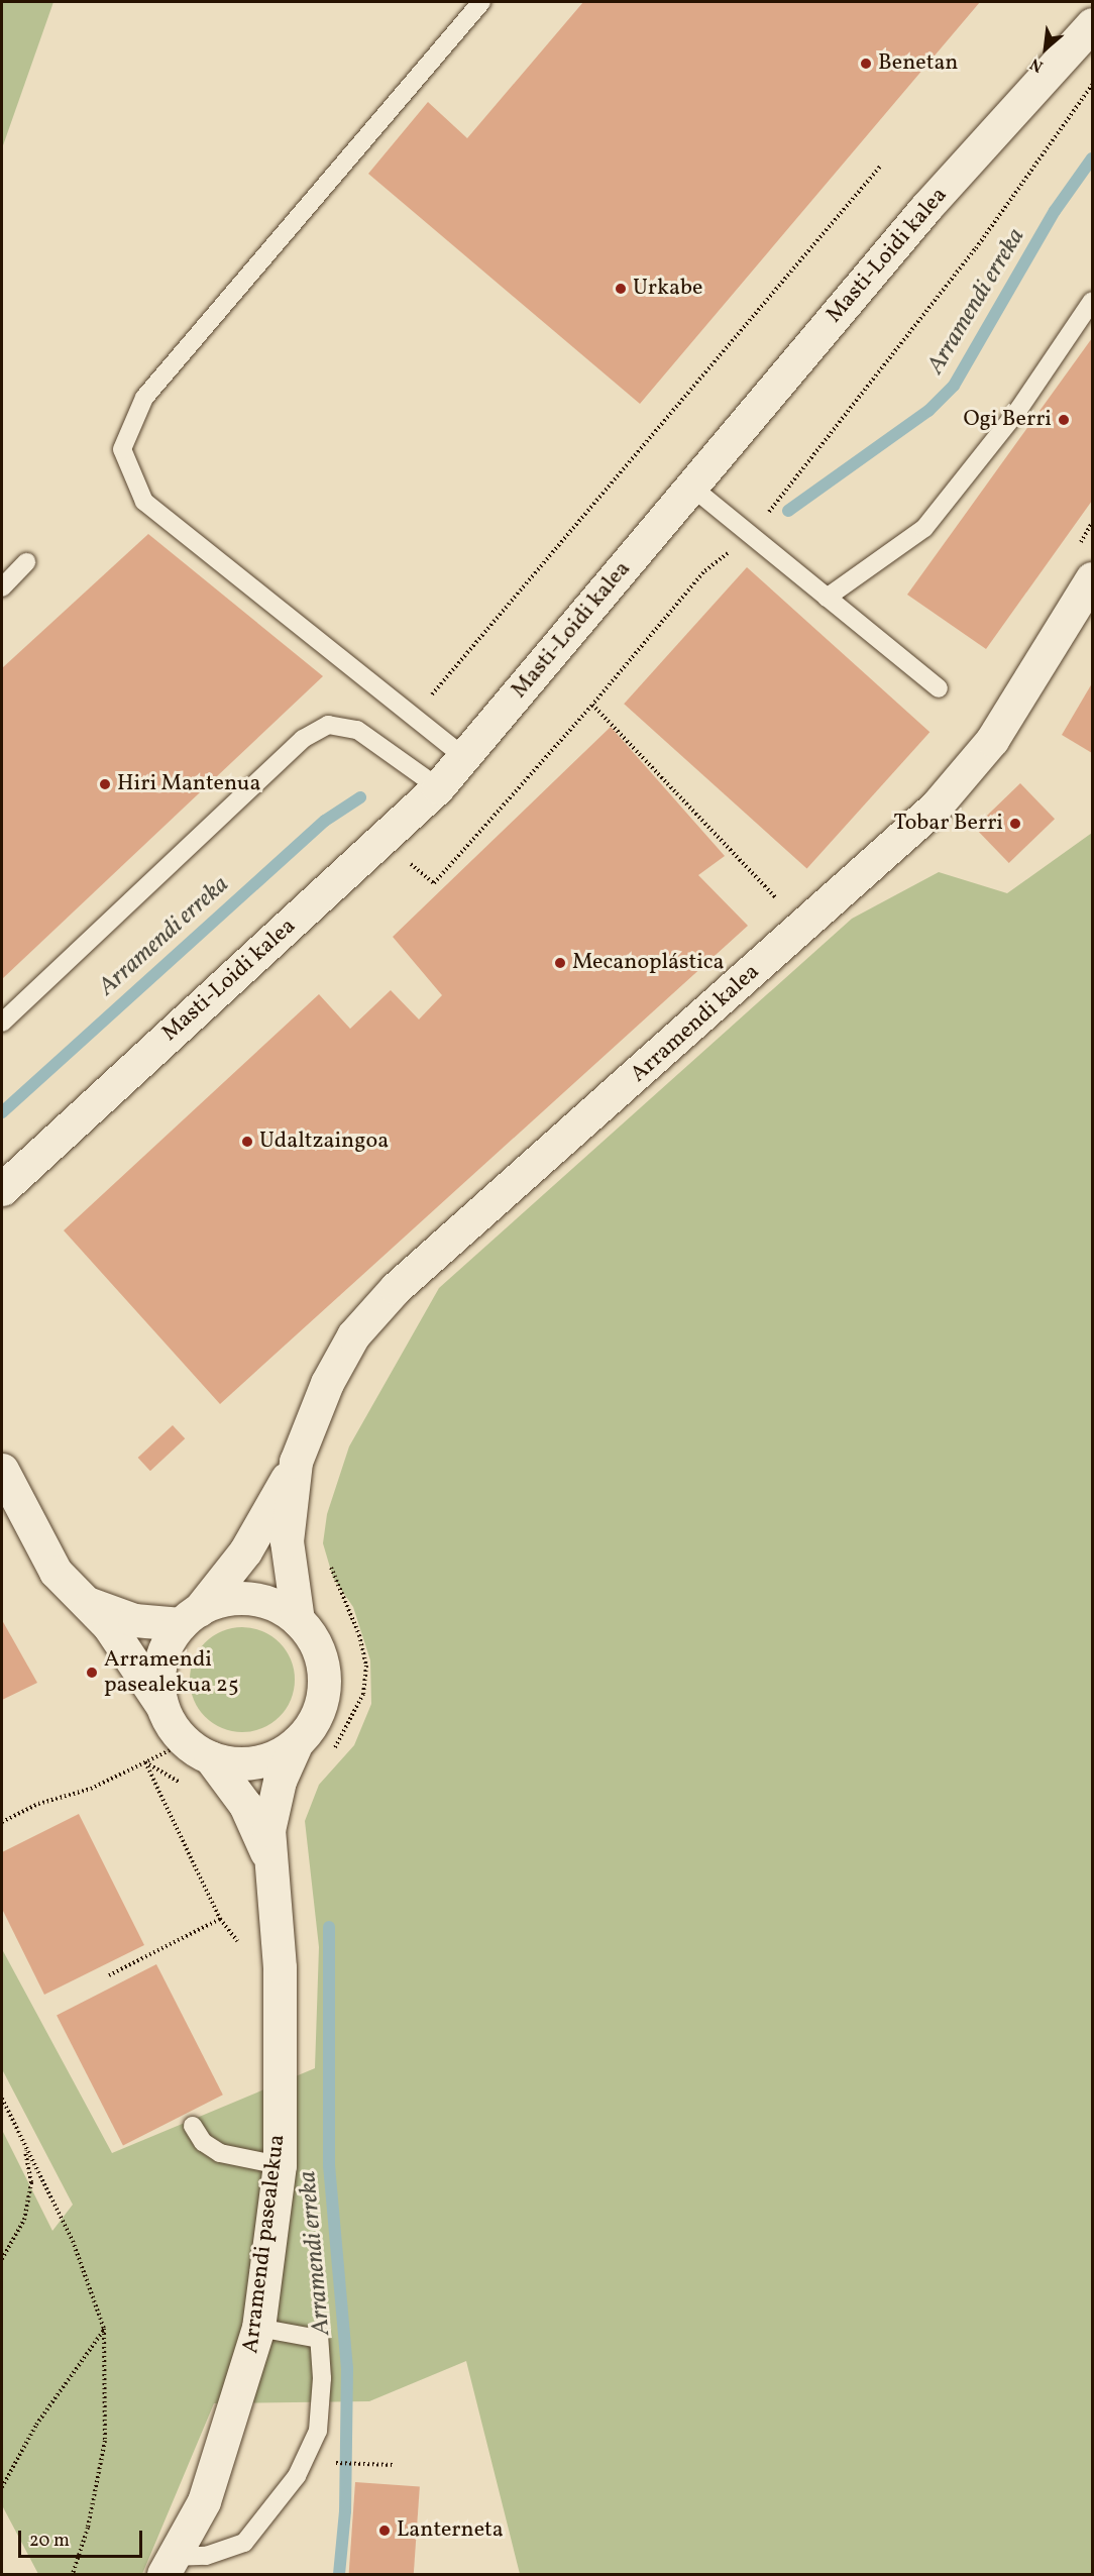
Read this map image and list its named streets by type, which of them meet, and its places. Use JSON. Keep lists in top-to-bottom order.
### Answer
{
  "streets": {
    "street": ["Masti-Loidi kalea", "Arramendi kalea", "Arramendi pasealekua"]
  },
  "crossings": [
    ["Arramendi kalea", "Arramendi pasealekua"]
  ],
  "water": ["Arramendi erreka"],
  "places": [
    "Benetan",
    "Urkabe",
    "Ogi Berri",
    "Hiri Mantenua",
    "Tobar Berri",
    "Mecanoplástica",
    "Udaltzaingoa",
    "Arramendi pasealekua 25",
    "Lanterneta"
  ],
  "scale_bar": "20 m",
  "north": "bottom left"
}
